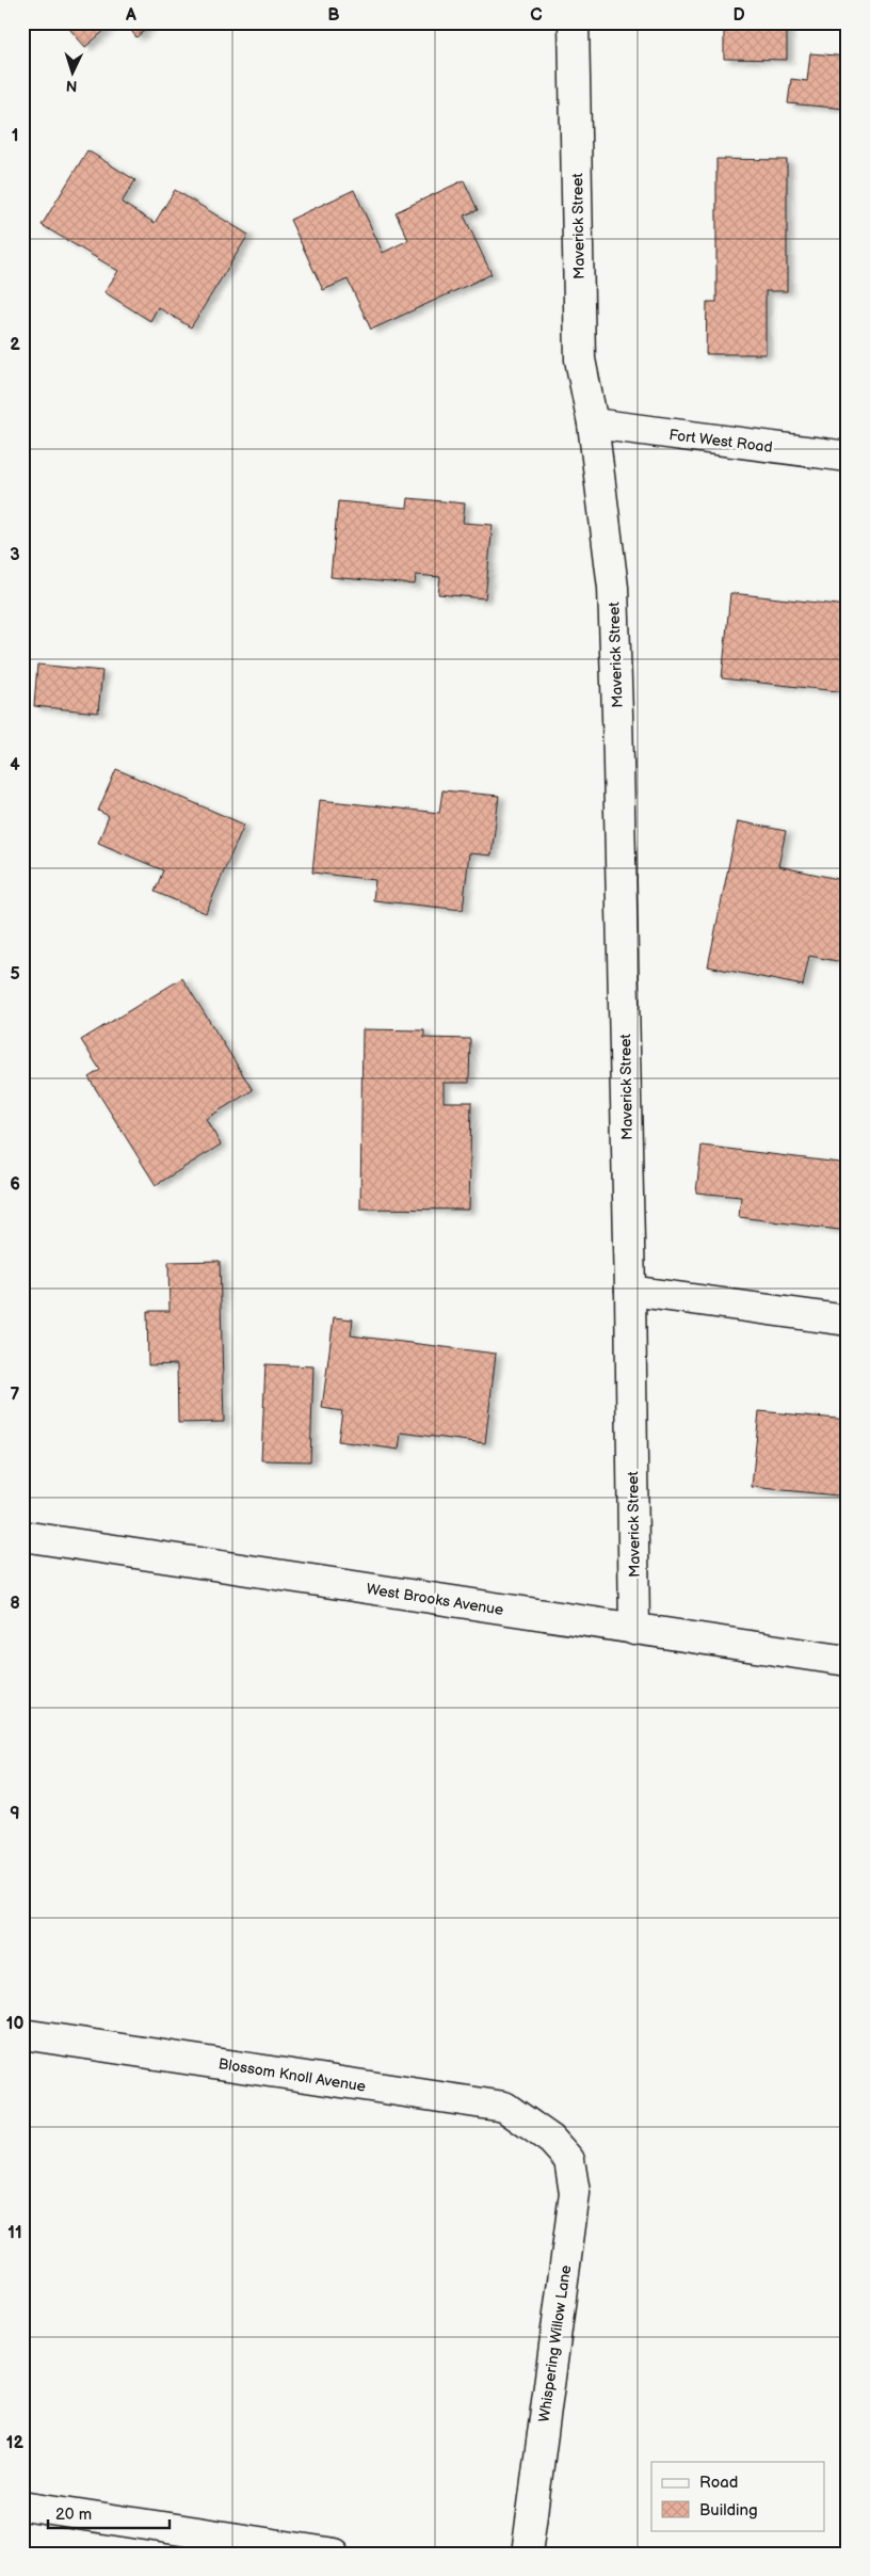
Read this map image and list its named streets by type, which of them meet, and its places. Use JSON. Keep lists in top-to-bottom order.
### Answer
{
  "streets": {
    "street": [
      "Maverick Street",
      "Fort West Road",
      "West Brooks Avenue",
      "Blossom Knoll Avenue",
      "Whispering Willow Lane"
    ]
  },
  "crossings": [
    ["Maverick Street", "Fort West Road"],
    ["Maverick Street", "West Brooks Avenue"],
    ["Blossom Knoll Avenue", "Whispering Willow Lane"]
  ],
  "legend": ["Road", "Building"],
  "scale_bar": "20 m",
  "north": "bottom",
  "grid": {
    "columns": [
      "A",
      "B",
      "C",
      "D"
    ],
    "rows": [
      "1",
      "2",
      "3",
      "4",
      "5",
      "6",
      "7",
      "8",
      "9",
      "10",
      "11",
      "12"
    ]
  }
}
